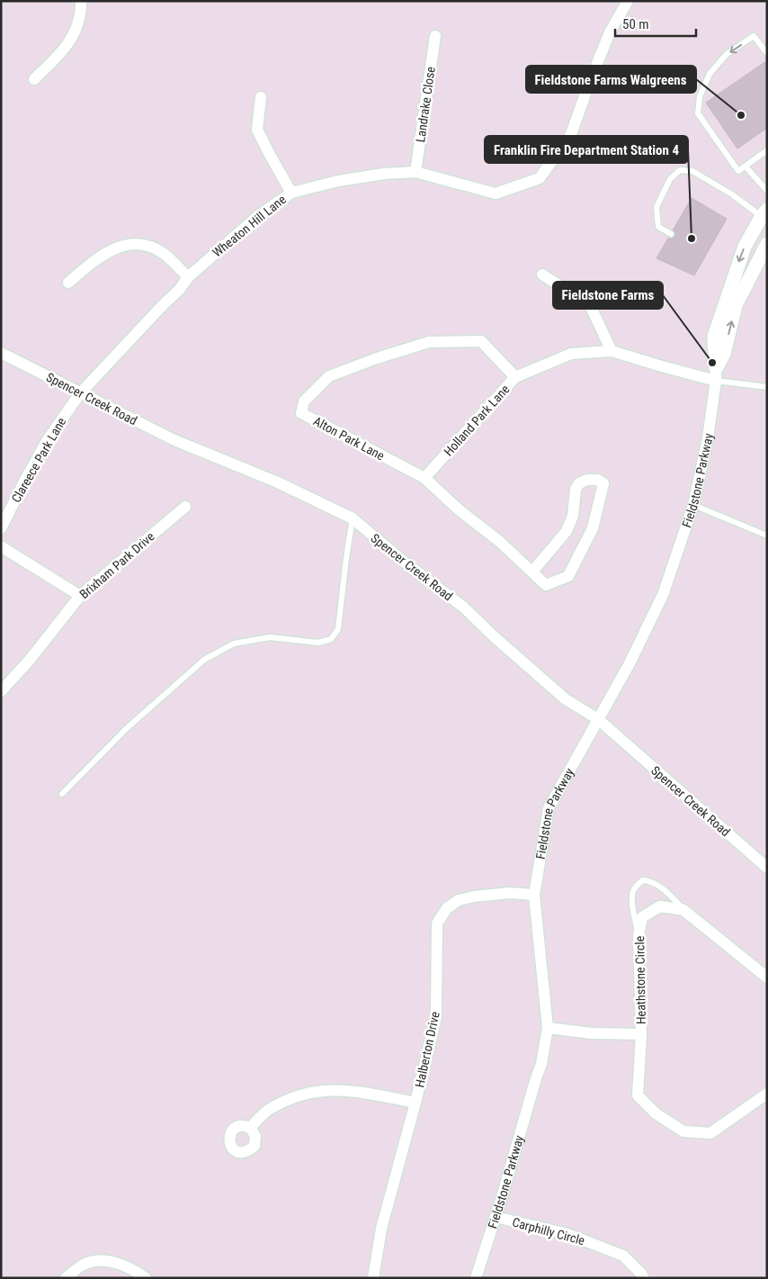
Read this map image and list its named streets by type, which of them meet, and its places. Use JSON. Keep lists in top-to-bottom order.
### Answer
{
  "streets": {
    "street": [
      "Landrake Close",
      "Wheaton Hill Lane",
      "Spencer Creek Road",
      "Holland Park Lane",
      "Alton Park Lane",
      "Clareece Park Lane",
      "Fieldstone Parkway",
      "Brixham Park Drive",
      "Heathstone Circle",
      "Halberton Drive",
      "Carphilly Circle"
    ]
  },
  "crossings": [
    ["Landrake Close", "Wheaton Hill Lane"],
    ["Wheaton Hill Lane", "Spencer Creek Road"],
    ["Wheaton Hill Lane", "Clareece Park Lane"],
    ["Spencer Creek Road", "Clareece Park Lane"],
    ["Spencer Creek Road", "Fieldstone Parkway"],
    ["Holland Park Lane", "Alton Park Lane"],
    ["Holland Park Lane", "Fieldstone Parkway"],
    ["Fieldstone Parkway", "Heathstone Circle"],
    ["Fieldstone Parkway", "Halberton Drive"],
    ["Fieldstone Parkway", "Carphilly Circle"]
  ],
  "places": ["Fieldstone Farms Walgreens", "Franklin Fire Department Station 4", "Fieldstone Farms"],
  "scale_bar": "50 m"
}
